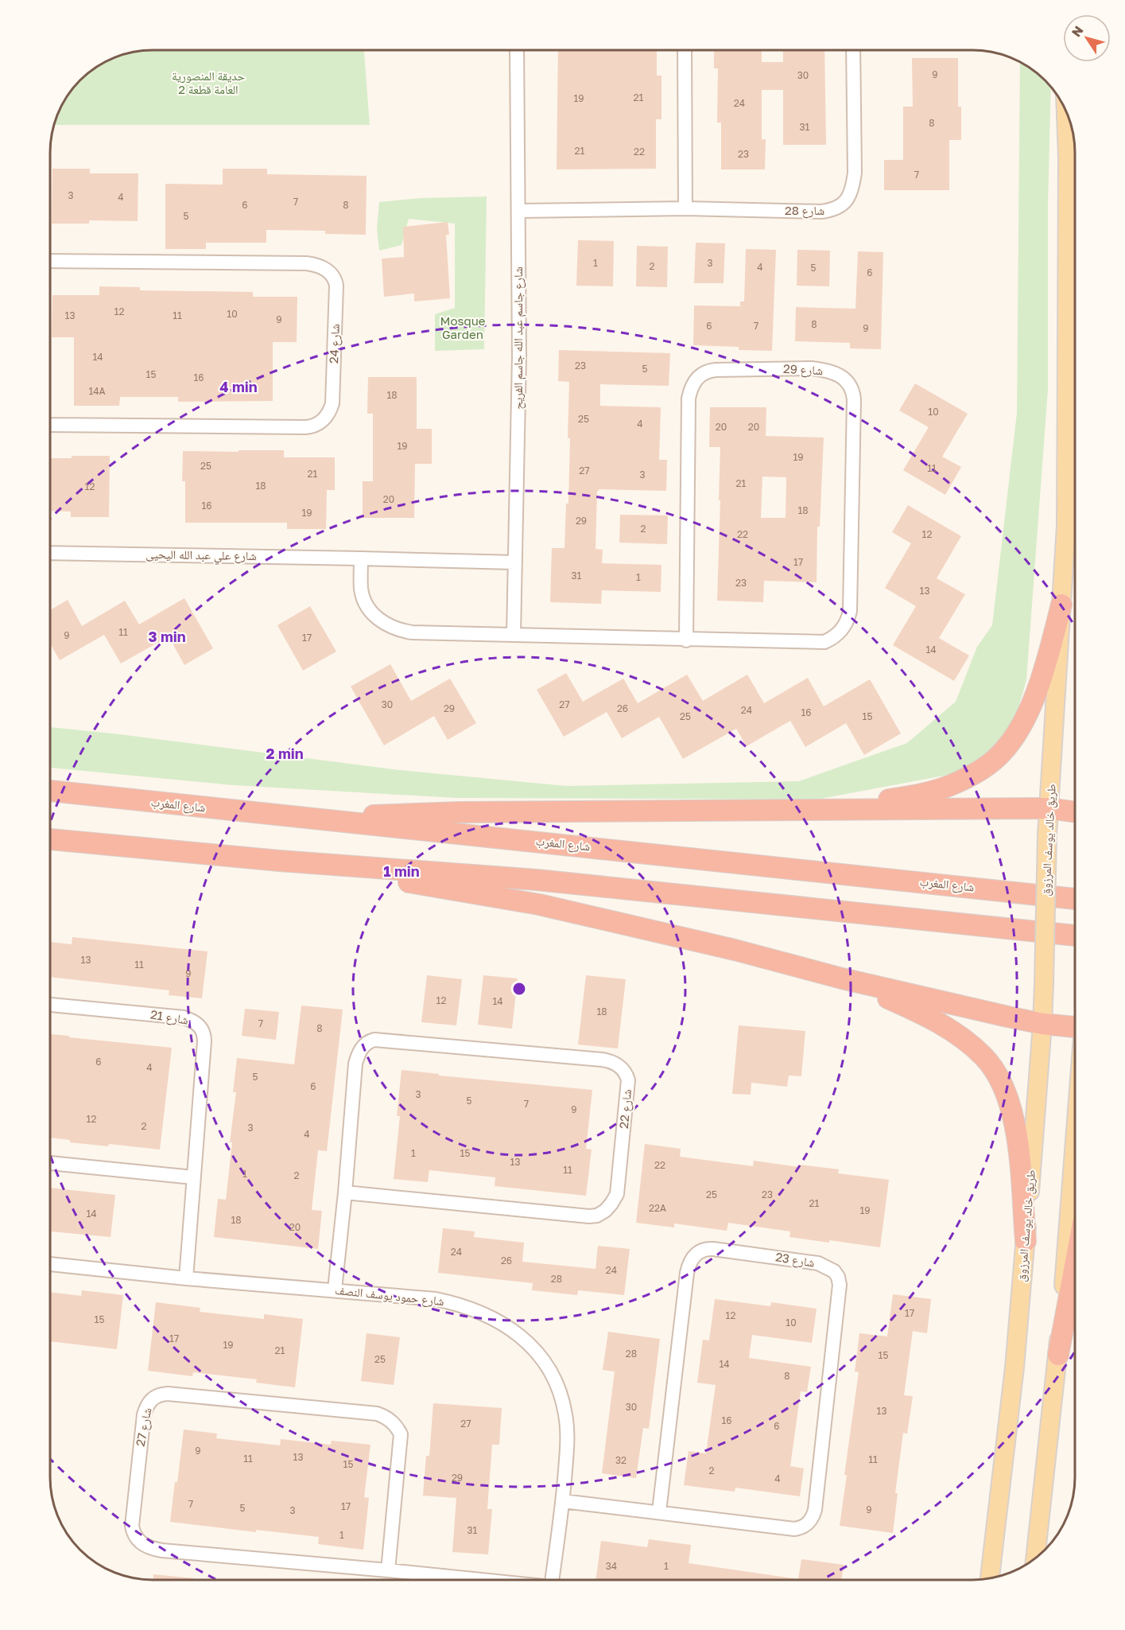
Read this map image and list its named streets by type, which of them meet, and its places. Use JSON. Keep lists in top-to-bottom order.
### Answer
{
  "streets": {
    "highway": ["شارع المغرب"],
    "main road": ["طريق خالد يوسف المرزوق"],
    "street": [
      "شارع 28",
      "شارع جاسم عبد الله جاسم الفريح",
      "شارع 24",
      "شارع 29",
      "شارع علي عبد الله اليحيى",
      "شارع 21",
      "شارع 22",
      "شارع 23",
      "شارع حمود يوسف النصف",
      "شارع 27"
    ]
  },
  "crossings": [
    ["شارع 28", "شارع جاسم عبد الله جاسم الفريح"],
    ["شارع جاسم عبد الله جاسم الفريح", "شارع 29"],
    ["شارع جاسم عبد الله جاسم الفريح", "شارع علي عبد الله اليحيى"],
    ["شارع 21", "شارع حمود يوسف النصف"],
    ["شارع 22", "شارع حمود يوسف النصف"],
    ["شارع 23", "شارع حمود يوسف النصف"]
  ],
  "parks": ["حديقة المنصورية العامة قطعة 2", "Mosque Garden"],
  "house_numbers": [
    "9",
    "30",
    "21",
    "19",
    "24",
    "8",
    "31",
    "21",
    "22",
    "23",
    "7",
    "3",
    "4",
    "7",
    "6",
    "8",
    "5",
    "1",
    "3",
    "2",
    "4",
    "5",
    "6",
    "12",
    "10",
    "13",
    "11",
    "9",
    "8",
    "6",
    "7",
    "9",
    "14",
    "23",
    "5",
    "15",
    "16",
    "14A",
    "18",
    "10",
    "25",
    "4",
    "20",
    "20",
    "19",
    "19",
    "25",
    "11",
    "27",
    "21",
    "3",
    "21",
    "18",
    "12",
    "20",
    "16",
    "18",
    "19",
    "29",
    "2",
    "22",
    "12",
    "17",
    "31",
    "1",
    "23",
    "13",
    "11",
    "9",
    "17",
    "14",
    "30",
    "27",
    "29",
    "26",
    "24",
    "16",
    "25",
    "15",
    "13",
    "11",
    "9",
    "12",
    "14",
    "18",
    "7",
    "8",
    "6",
    "4",
    "5",
    "6",
    "3",
    "5",
    "7",
    "9",
    "12",
    "2",
    "3",
    "4",
    "1",
    "15",
    "13",
    "22",
    "11",
    "1",
    "2",
    "25",
    "23",
    "21",
    "22A",
    "19",
    "14",
    "18",
    "20",
    "24",
    "26",
    "24",
    "28",
    "17",
    "12",
    "15",
    "10",
    "17",
    "19",
    "21",
    "28",
    "15",
    "25",
    "14",
    "8",
    "30",
    "13",
    "16",
    "27",
    "6",
    "9",
    "13",
    "11",
    "11",
    "32",
    "15",
    "2",
    "29",
    "4",
    "7",
    "17",
    "5",
    "9",
    "3",
    "31",
    "1",
    "34",
    "1"
  ],
  "north": "top left",
  "rings": [
    "4 min",
    "3 min",
    "2 min",
    "1 min"
  ]
}
